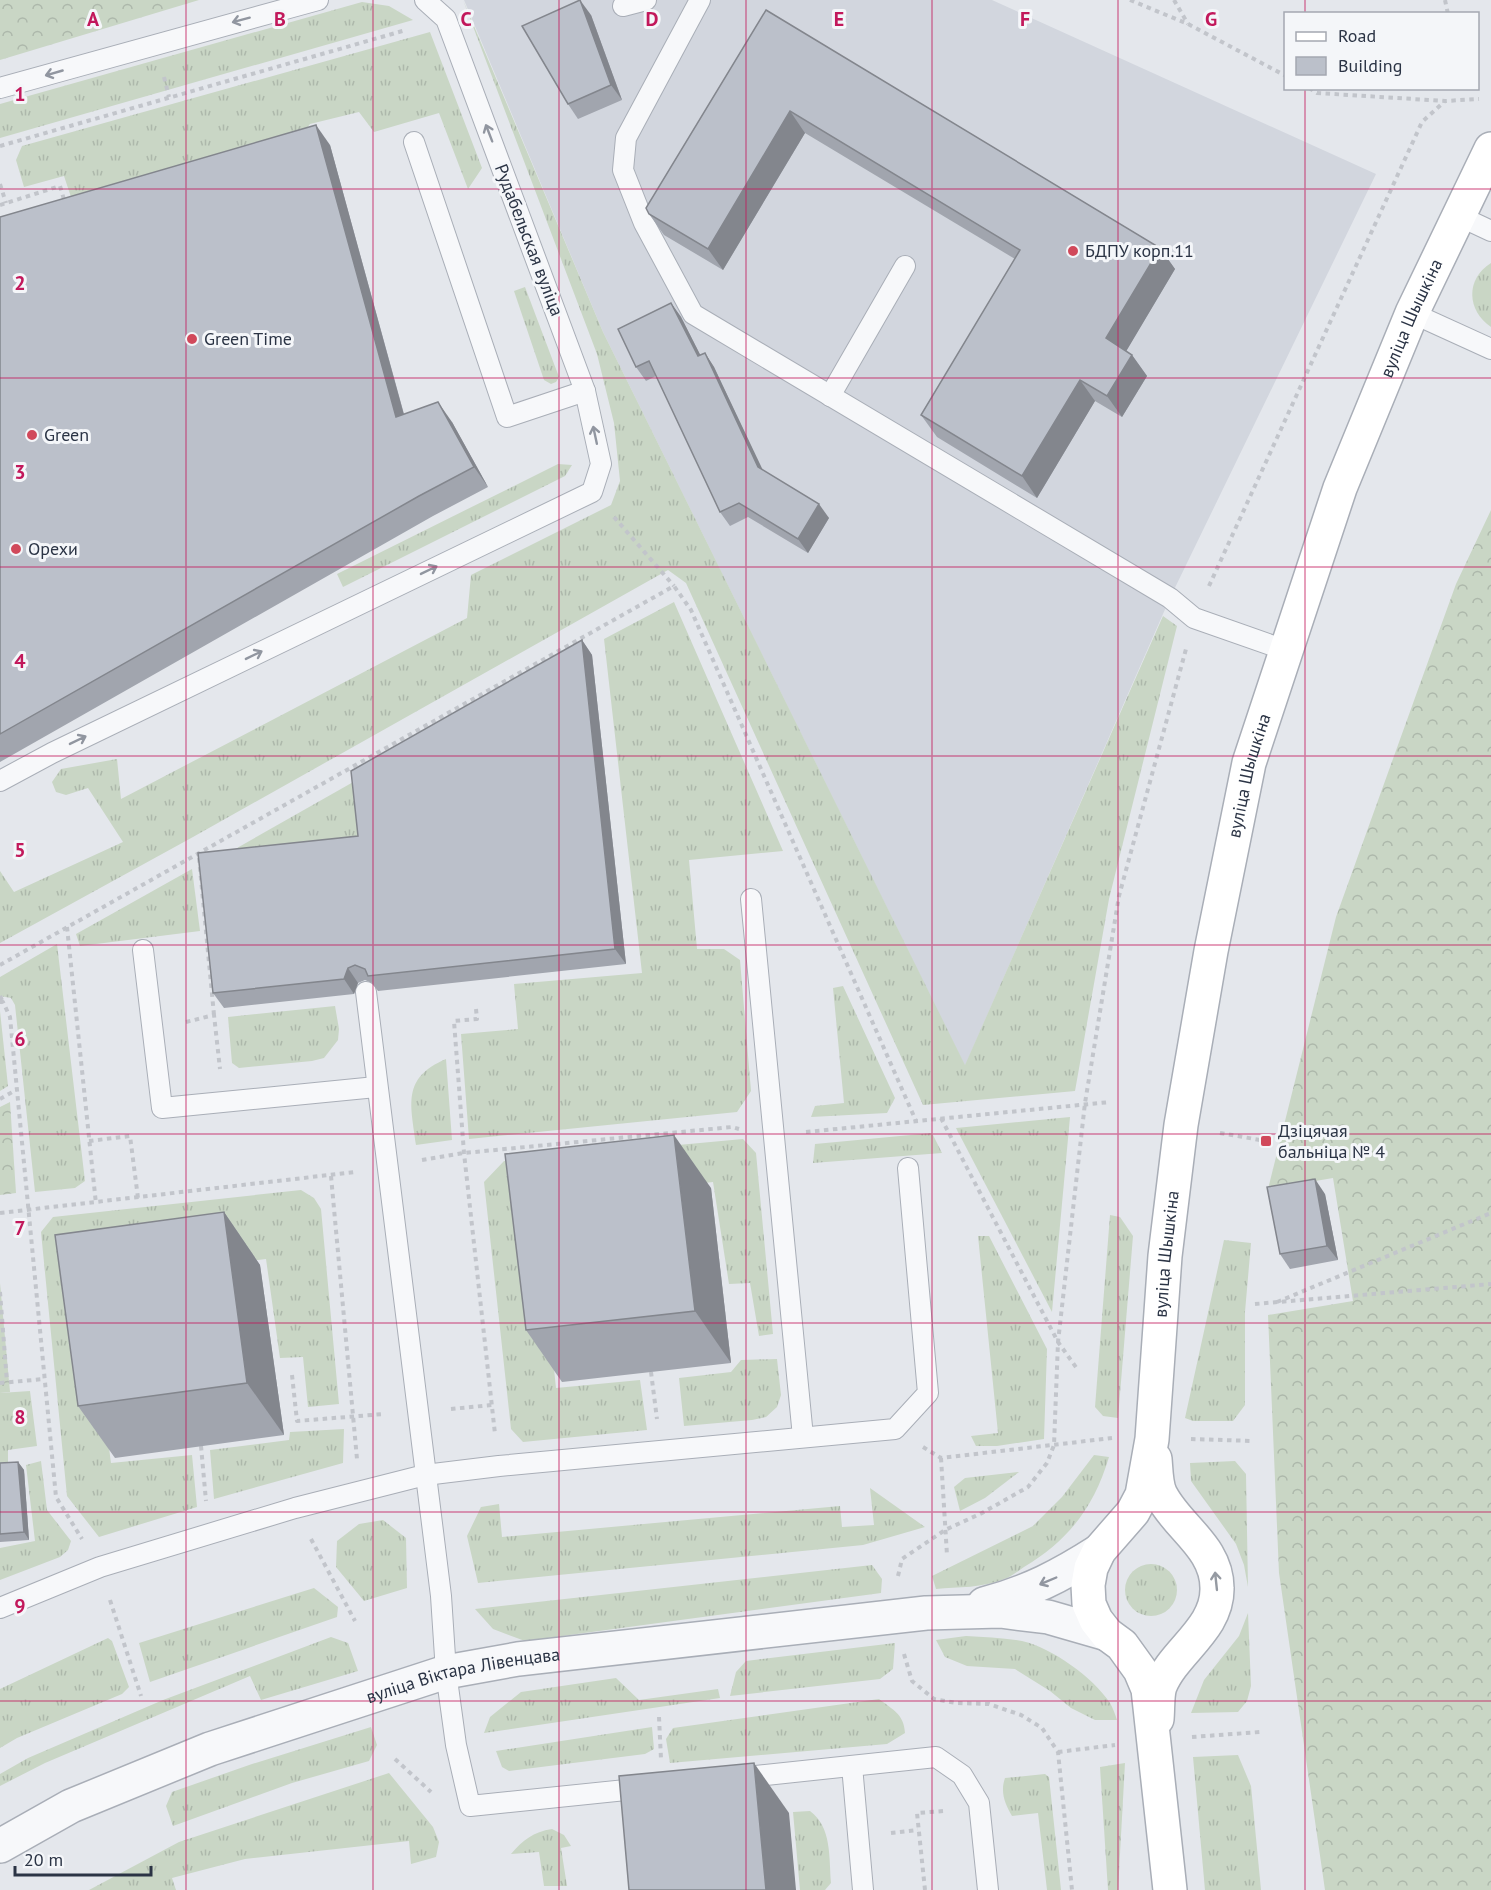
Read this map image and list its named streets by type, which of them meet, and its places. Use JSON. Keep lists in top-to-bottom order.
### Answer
{
  "streets": {
    "main road": ["вуліца Шышкіна"],
    "street": ["вуліца Віктара Лівенцава"],
    "lane": ["Рудабельская вуліца"]
  },
  "crossings": [
    ["вуліца Шышкіна", "вуліца Віктара Лівенцава"]
  ],
  "one_way": ["Рудабельская вуліца"],
  "places": {
    "other": [
      "БДПУ корп.11",
      "Green Time",
      "Green",
      "Орехи"
    ],
    "transit": ["Дзіцячая бальніца № 4"]
  },
  "legend": ["Road", "Building"],
  "scale_bar": "20 m",
  "grid": {
    "columns": [
      "A",
      "B",
      "C",
      "D",
      "E",
      "F",
      "G"
    ],
    "rows": [
      "1",
      "2",
      "3",
      "4",
      "5",
      "6",
      "7",
      "8",
      "9"
    ]
  }
}
